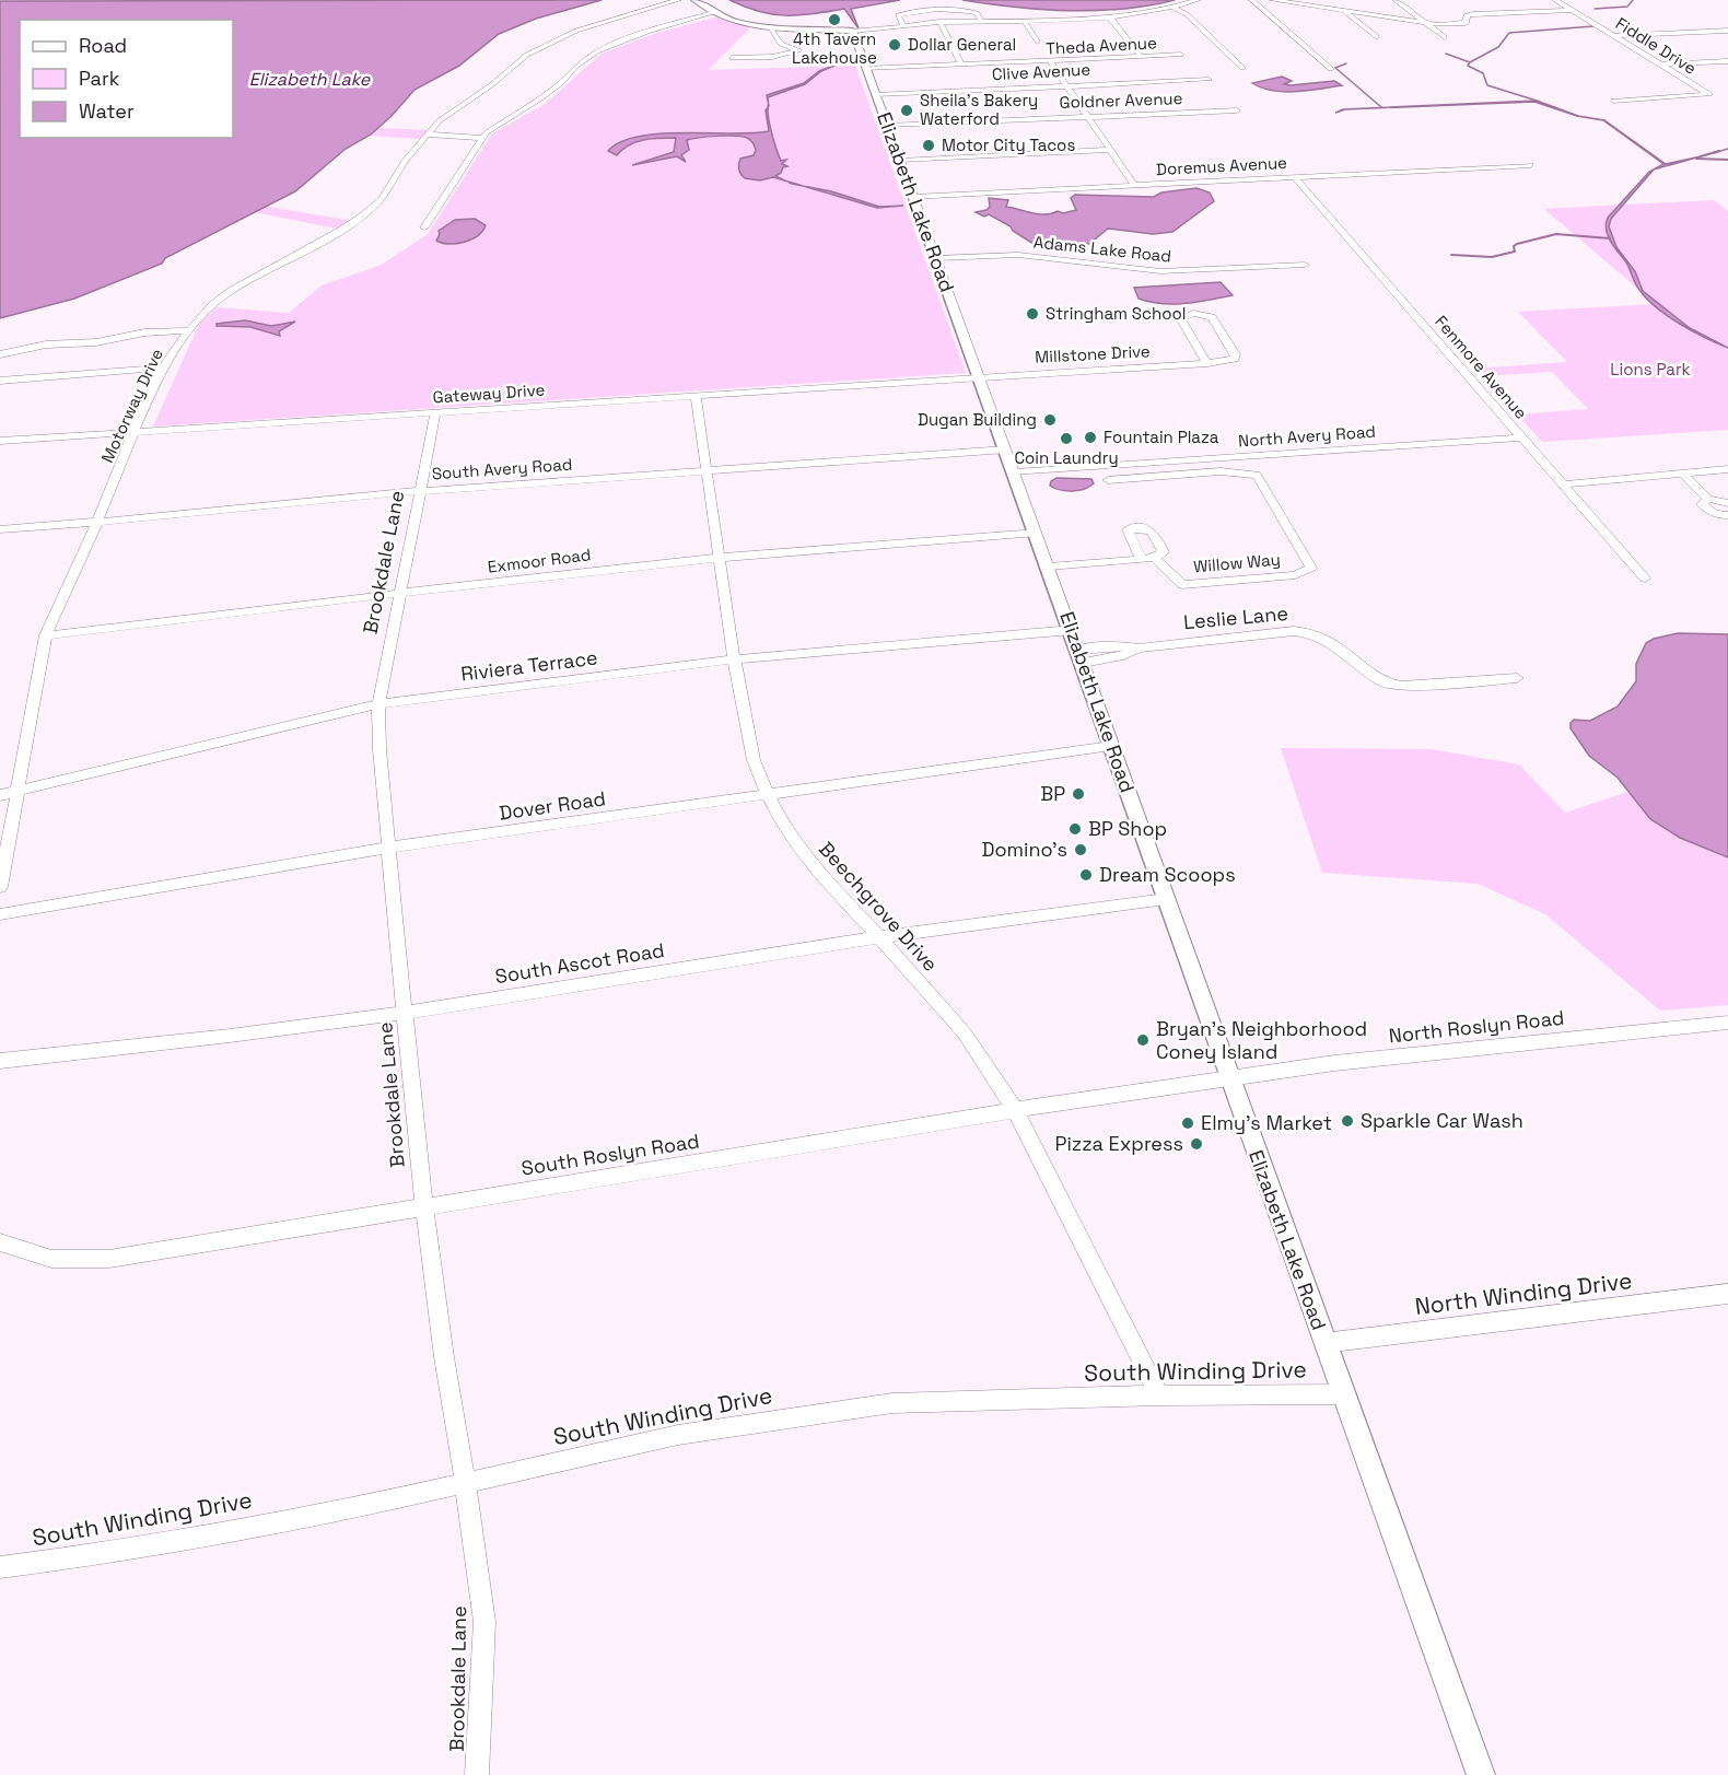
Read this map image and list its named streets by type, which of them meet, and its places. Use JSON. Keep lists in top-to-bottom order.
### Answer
{
  "streets": {
    "main road": ["Elizabeth Lake Road"],
    "street": [
      "Theda Avenue",
      "Fiddle Drive",
      "Clive Avenue",
      "Goldner Avenue",
      "Doremus Avenue",
      "Adams Lake Road",
      "Millstone Drive",
      "Fenmore Avenue",
      "Gateway Drive",
      "Motorway Drive",
      "North Avery Road",
      "South Avery Road",
      "Exmoor Road",
      "Brookdale Lane",
      "Willow Way",
      "Leslie Lane",
      "Riviera Terrace",
      "Dover Road",
      "Beechgrove Drive",
      "South Ascot Road",
      "North Roslyn Road",
      "South Roslyn Road",
      "North Winding Drive",
      "South Winding Drive"
    ]
  },
  "crossings": [
    ["Theda Avenue", "Elizabeth Lake Road"],
    ["Clive Avenue", "Elizabeth Lake Road"],
    ["Goldner Avenue", "Elizabeth Lake Road"],
    ["Doremus Avenue", "Elizabeth Lake Road"],
    ["Doremus Avenue", "Fenmore Avenue"],
    ["Elizabeth Lake Road", "Adams Lake Road"],
    ["Elizabeth Lake Road", "Millstone Drive"],
    ["Elizabeth Lake Road", "Gateway Drive"],
    ["Elizabeth Lake Road", "North Avery Road"],
    ["Elizabeth Lake Road", "South Avery Road"],
    ["Elizabeth Lake Road", "Exmoor Road"],
    ["Elizabeth Lake Road", "Willow Way"],
    ["Elizabeth Lake Road", "Leslie Lane"],
    ["Elizabeth Lake Road", "Riviera Terrace"],
    ["Elizabeth Lake Road", "Dover Road"],
    ["Elizabeth Lake Road", "South Ascot Road"],
    ["Elizabeth Lake Road", "North Roslyn Road"],
    ["Elizabeth Lake Road", "South Roslyn Road"],
    ["Elizabeth Lake Road", "North Winding Drive"],
    ["Elizabeth Lake Road", "South Winding Drive"],
    ["Millstone Drive", "Gateway Drive"],
    ["Fenmore Avenue", "North Avery Road"],
    ["Gateway Drive", "Motorway Drive"],
    ["Gateway Drive", "Brookdale Lane"],
    ["Gateway Drive", "Beechgrove Drive"],
    ["Motorway Drive", "South Avery Road"],
    ["Motorway Drive", "Exmoor Road"],
    ["Motorway Drive", "Riviera Terrace"],
    ["South Avery Road", "Brookdale Lane"],
    ["South Avery Road", "Beechgrove Drive"],
    ["Exmoor Road", "Brookdale Lane"],
    ["Exmoor Road", "Beechgrove Drive"],
    ["Brookdale Lane", "Riviera Terrace"],
    ["Brookdale Lane", "Dover Road"],
    ["Brookdale Lane", "South Ascot Road"],
    ["Brookdale Lane", "South Roslyn Road"],
    ["Brookdale Lane", "South Winding Drive"],
    ["Riviera Terrace", "Beechgrove Drive"],
    ["Dover Road", "Beechgrove Drive"],
    ["Beechgrove Drive", "South Ascot Road"],
    ["Beechgrove Drive", "South Roslyn Road"],
    ["Beechgrove Drive", "South Winding Drive"],
    ["North Roslyn Road", "South Roslyn Road"]
  ],
  "water": ["Elizabeth Lake"],
  "parks": ["Lions Park"],
  "places": [
    "4th Tavern Lakehouse",
    "Dollar General",
    "Sheila's Bakery Waterford",
    "Motor City Tacos",
    "Stringham School",
    "Dugan Building",
    "Fountain Plaza",
    "Coin Laundry",
    "BP",
    "BP Shop",
    "Domino's",
    "Dream Scoops",
    "Bryan's Neighborhood Coney Island",
    "Sparkle Car Wash",
    "Elmy's Market",
    "Pizza Express"
  ],
  "legend": ["Road", "Park", "Water"]
}
